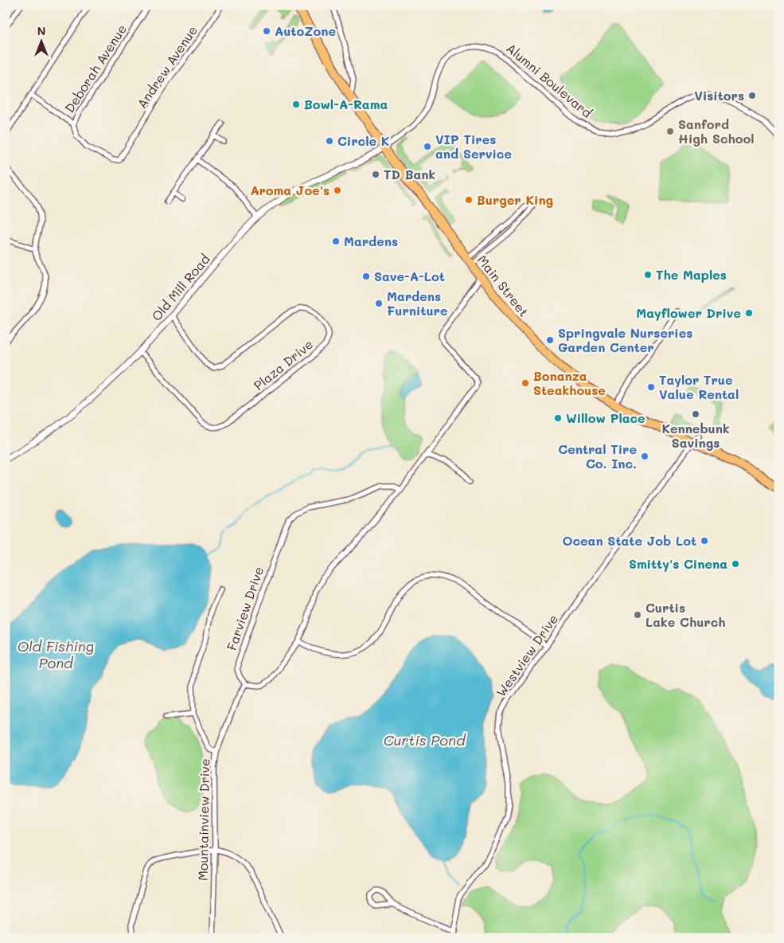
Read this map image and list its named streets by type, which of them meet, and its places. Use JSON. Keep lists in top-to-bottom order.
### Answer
{
  "streets": {
    "highway": ["Main Street"],
    "street": [
      "Andrew Avenue",
      "Deborah Avenue",
      "Alumni Boulevard",
      "Old Mill Road",
      "Plaza Drive",
      "Farview Drive",
      "Westview Drive",
      "Mountainview Drive"
    ]
  },
  "crossings": [
    ["Andrew Avenue", "Deborah Avenue"],
    ["Alumni Boulevard", "Main Street"],
    ["Alumni Boulevard", "Old Mill Road"],
    ["Main Street", "Old Mill Road"],
    ["Main Street", "Westview Drive"],
    ["Old Mill Road", "Plaza Drive"],
    ["Farview Drive", "Mountainview Drive"]
  ],
  "water": ["Old Fishing Pond", "Curtis Pond"],
  "places": [
    "AutoZone",
    "Visitors",
    "Bowl-A-Rama",
    "Sanford High School",
    "Circle K",
    "VIP Tires and Service",
    "TD Bank",
    "Aroma Joe's",
    "Burger King",
    "Mardens",
    "The Maples",
    "Save-A-Lot",
    "Mardens Furniture",
    "Mayflower Drive",
    "Springvale Nurseries Garden Center",
    "Bonanza Steakhouse",
    "Taylor True Value Rental",
    "Kennebunk Savings",
    "Willow Place",
    "Central Tire Co. Inc.",
    "Ocean State Job Lot",
    "Smitty's Cinena",
    "Curtis Lake Church"
  ],
  "north": "top"
}
